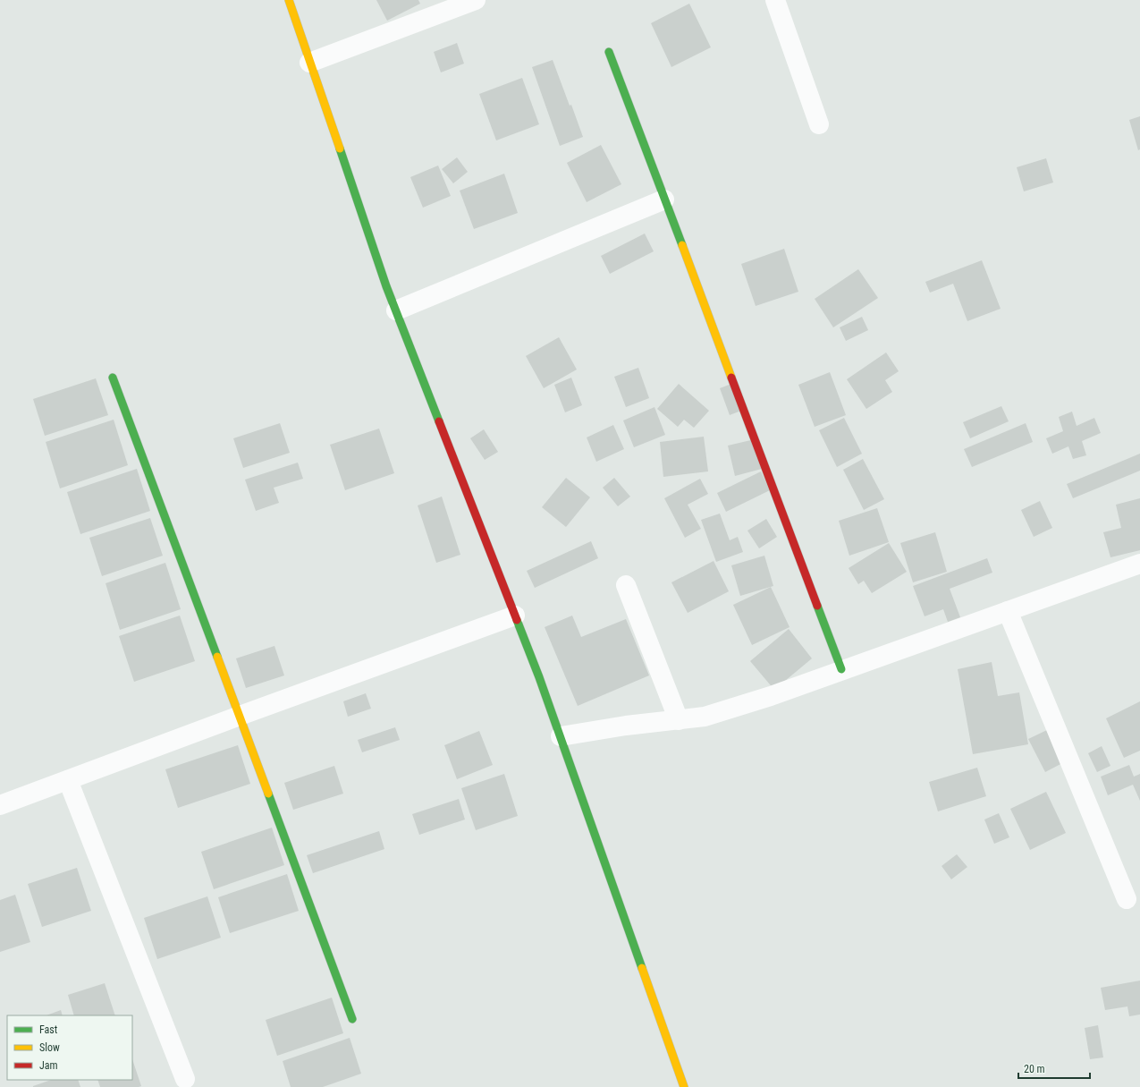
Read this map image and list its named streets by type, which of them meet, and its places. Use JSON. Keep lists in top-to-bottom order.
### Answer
{
  "legend": ["Fast", "Slow", "Jam"],
  "scale_bar": "20 m"
}
